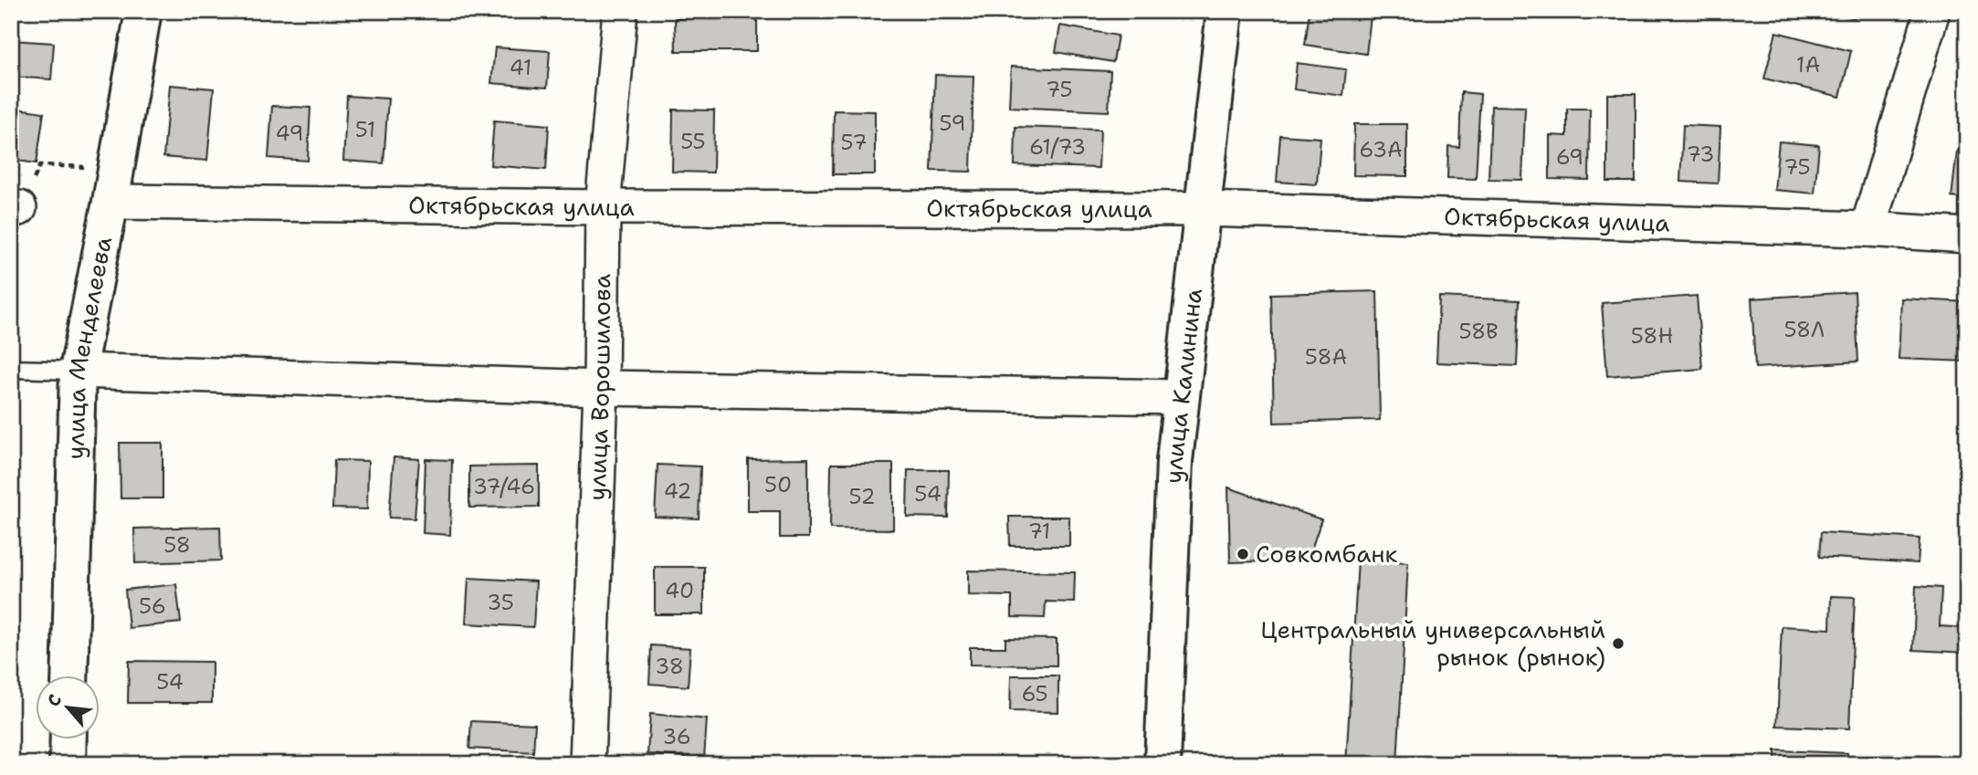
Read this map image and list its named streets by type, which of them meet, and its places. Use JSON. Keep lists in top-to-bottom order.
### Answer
{
  "streets": {
    "street": [
      "Октябрьская улица",
      "улица Менделеева",
      "улица Ворошилова",
      "улица Калинина"
    ]
  },
  "crossings": [
    ["Октябрьская улица", "улица Менделеева"],
    ["Октябрьская улица", "улица Ворошилова"],
    ["Октябрьская улица", "улица Калинина"]
  ],
  "places": ["Совкомбанк", "Центральный универсальный рынок (рынок)"],
  "house_numbers": [
    "1А",
    "41",
    "75",
    "59",
    "51",
    "49",
    "55",
    "57",
    "61/73",
    "63А",
    "73",
    "69",
    "75",
    "58Л",
    "58В",
    "58Н",
    "58А",
    "50",
    "37/46",
    "42",
    "54",
    "52",
    "71",
    "58",
    "40",
    "35",
    "56",
    "38",
    "54",
    "65",
    "36"
  ],
  "north": "top left"
}
